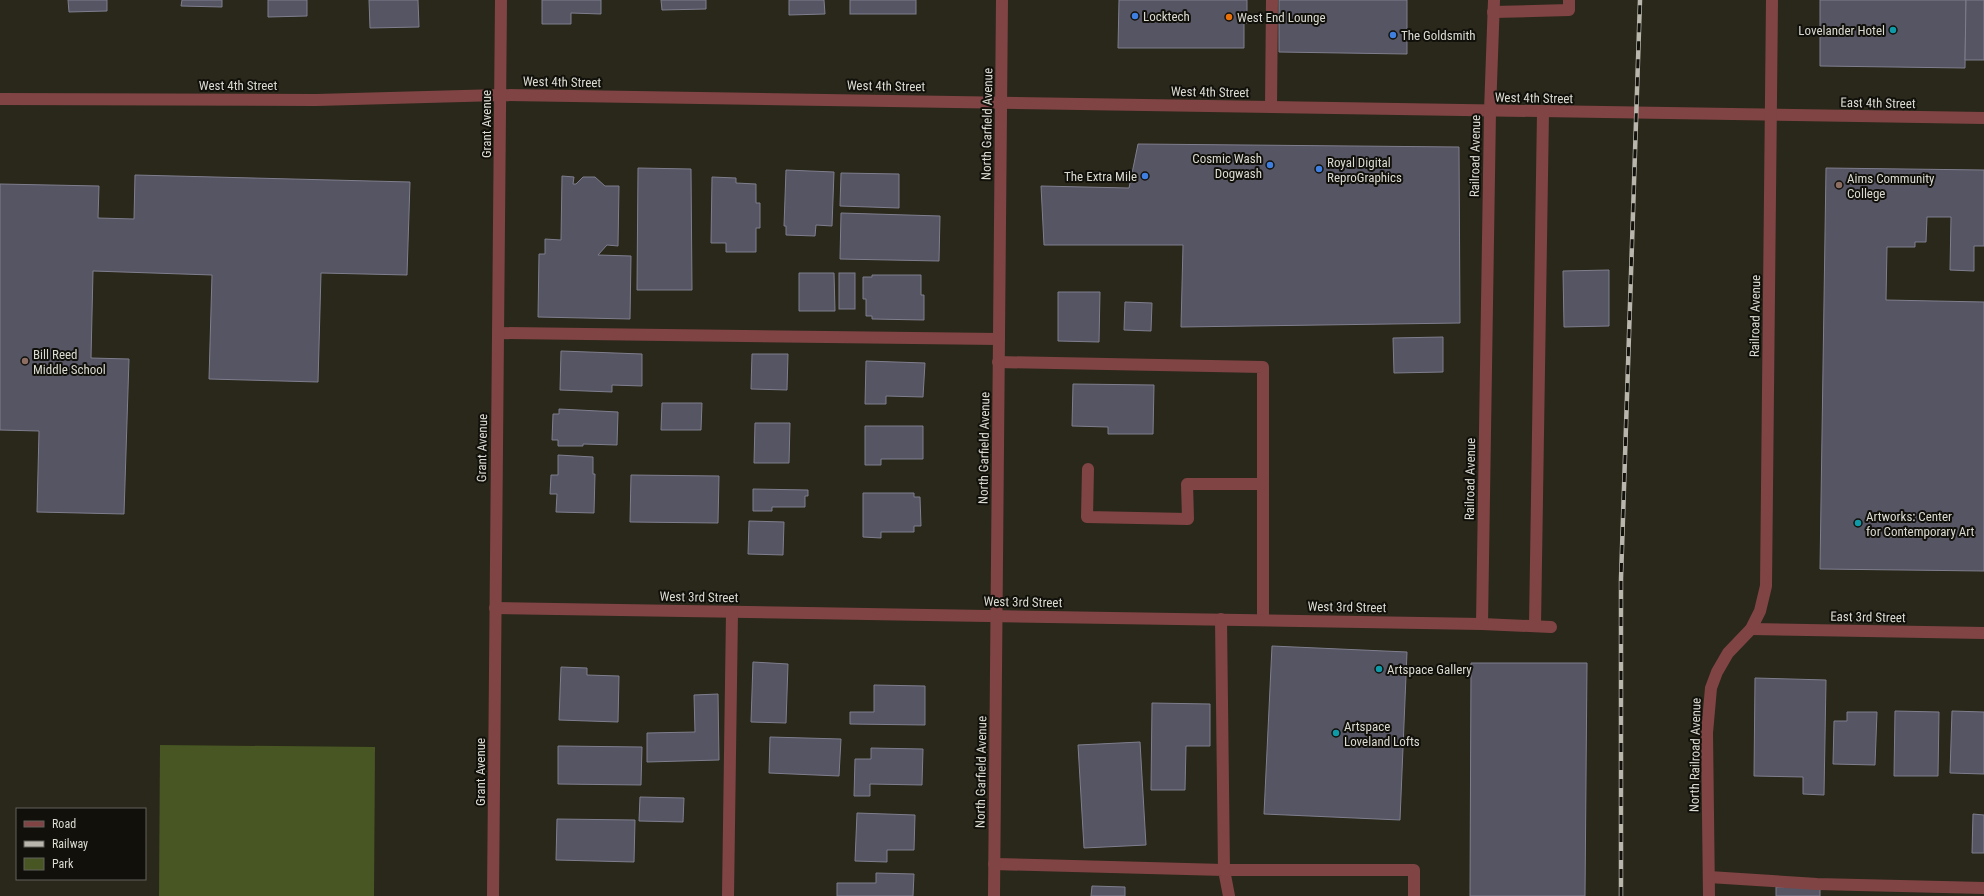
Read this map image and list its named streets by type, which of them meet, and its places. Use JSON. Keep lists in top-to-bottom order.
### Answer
{
  "streets": {
    "street": [
      "West 4th Street",
      "East 4th Street",
      "Grant Avenue",
      "North Garfield Avenue",
      "Railroad Avenue",
      "West 3rd Street",
      "East 3rd Street",
      "North Railroad Avenue"
    ]
  },
  "crossings": [
    ["West 4th Street", "East 4th Street"],
    ["West 4th Street", "Grant Avenue"],
    ["West 4th Street", "North Garfield Avenue"],
    ["West 4th Street", "Railroad Avenue"],
    ["East 4th Street", "Railroad Avenue"],
    ["Grant Avenue", "West 3rd Street"],
    ["North Garfield Avenue", "West 3rd Street"],
    ["Railroad Avenue", "West 3rd Street"],
    ["Railroad Avenue", "East 3rd Street"],
    ["Railroad Avenue", "North Railroad Avenue"],
    ["East 3rd Street", "North Railroad Avenue"]
  ],
  "places": [
    "Locktech",
    "West End Lounge",
    "Lovelander Hotel",
    "The Goldsmith",
    "Cosmic Wash Dogwash",
    "Royal Digital ReproGraphics",
    "The Extra Mile",
    "Aims Community College",
    "Bill Reed Middle School",
    "Artworks: Center for Contemporary Art",
    "Artspace Gallery",
    "Artspace Loveland Lofts"
  ],
  "legend": ["Road", "Railway", "Park"]
}
